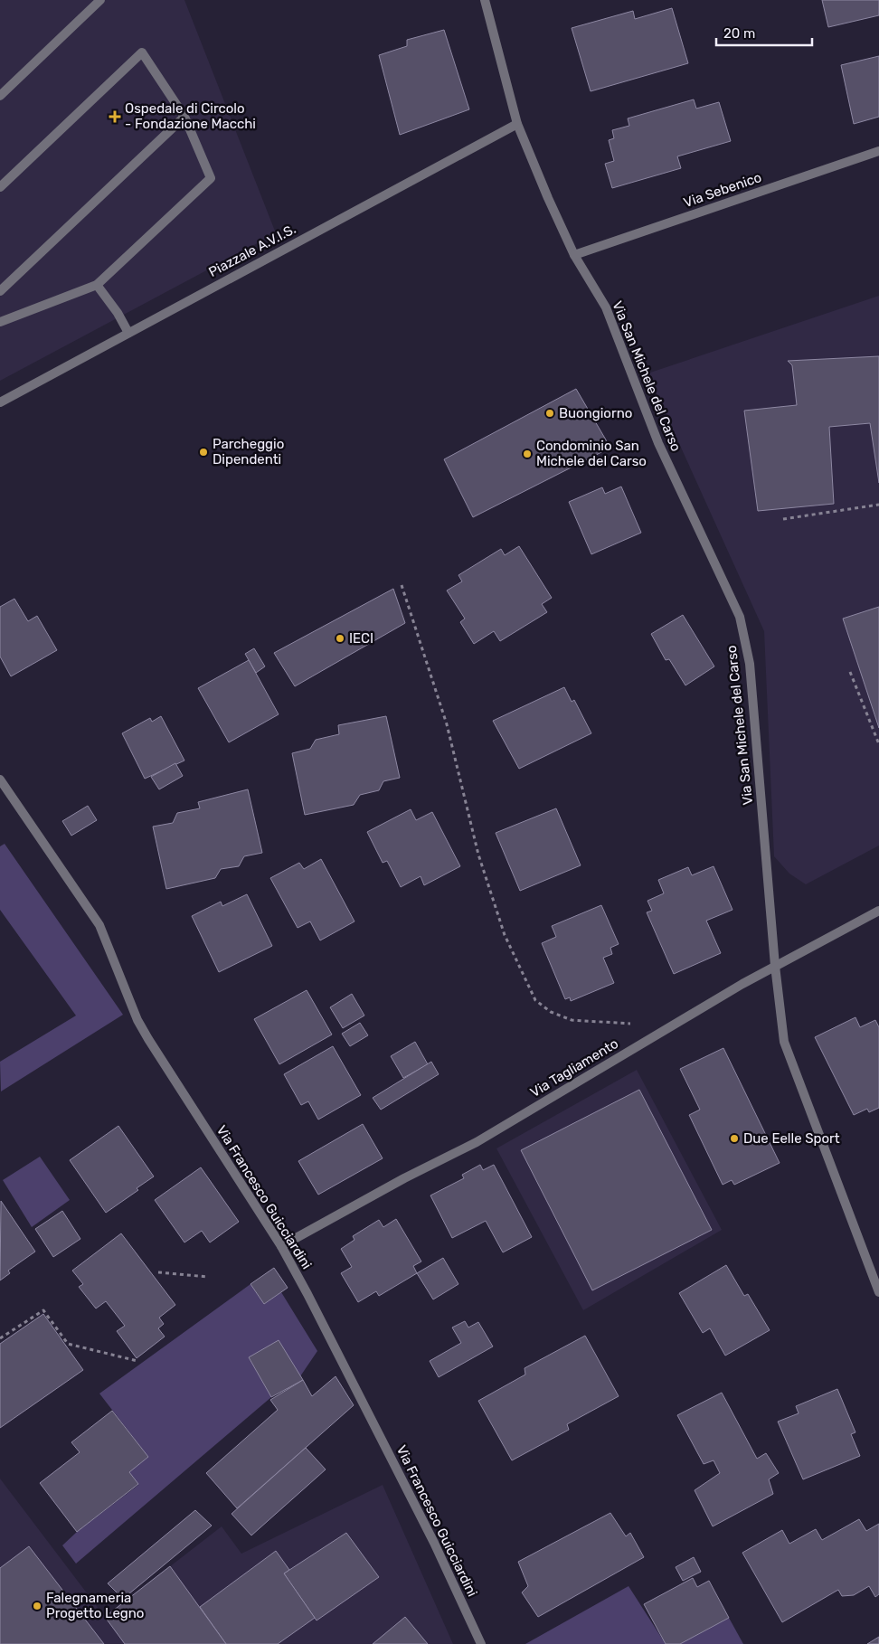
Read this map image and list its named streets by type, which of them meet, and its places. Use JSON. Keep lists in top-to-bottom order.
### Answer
{
  "streets": {
    "street": [
      "Via Sebenico",
      "Piazzale A.V.I.S.",
      "Via San Michele del Carso",
      "Via Tagliamento",
      "Via Francesco Guicciardini"
    ]
  },
  "crossings": [
    ["Via Sebenico", "Via San Michele del Carso"],
    ["Piazzale A.V.I.S.", "Via San Michele del Carso"],
    ["Via San Michele del Carso", "Via Tagliamento"],
    ["Via Tagliamento", "Via Francesco Guicciardini"]
  ],
  "places": {
    "health": ["Ospedale di Circolo - Fondazione Macchi"],
    "other": [
      "Buongiorno",
      "Parcheggio Dipendenti",
      "Condominio San Michele del Carso",
      "IECI",
      "Due Eelle Sport",
      "Falegnameria Progetto Legno"
    ]
  },
  "scale_bar": "20 m"
}
